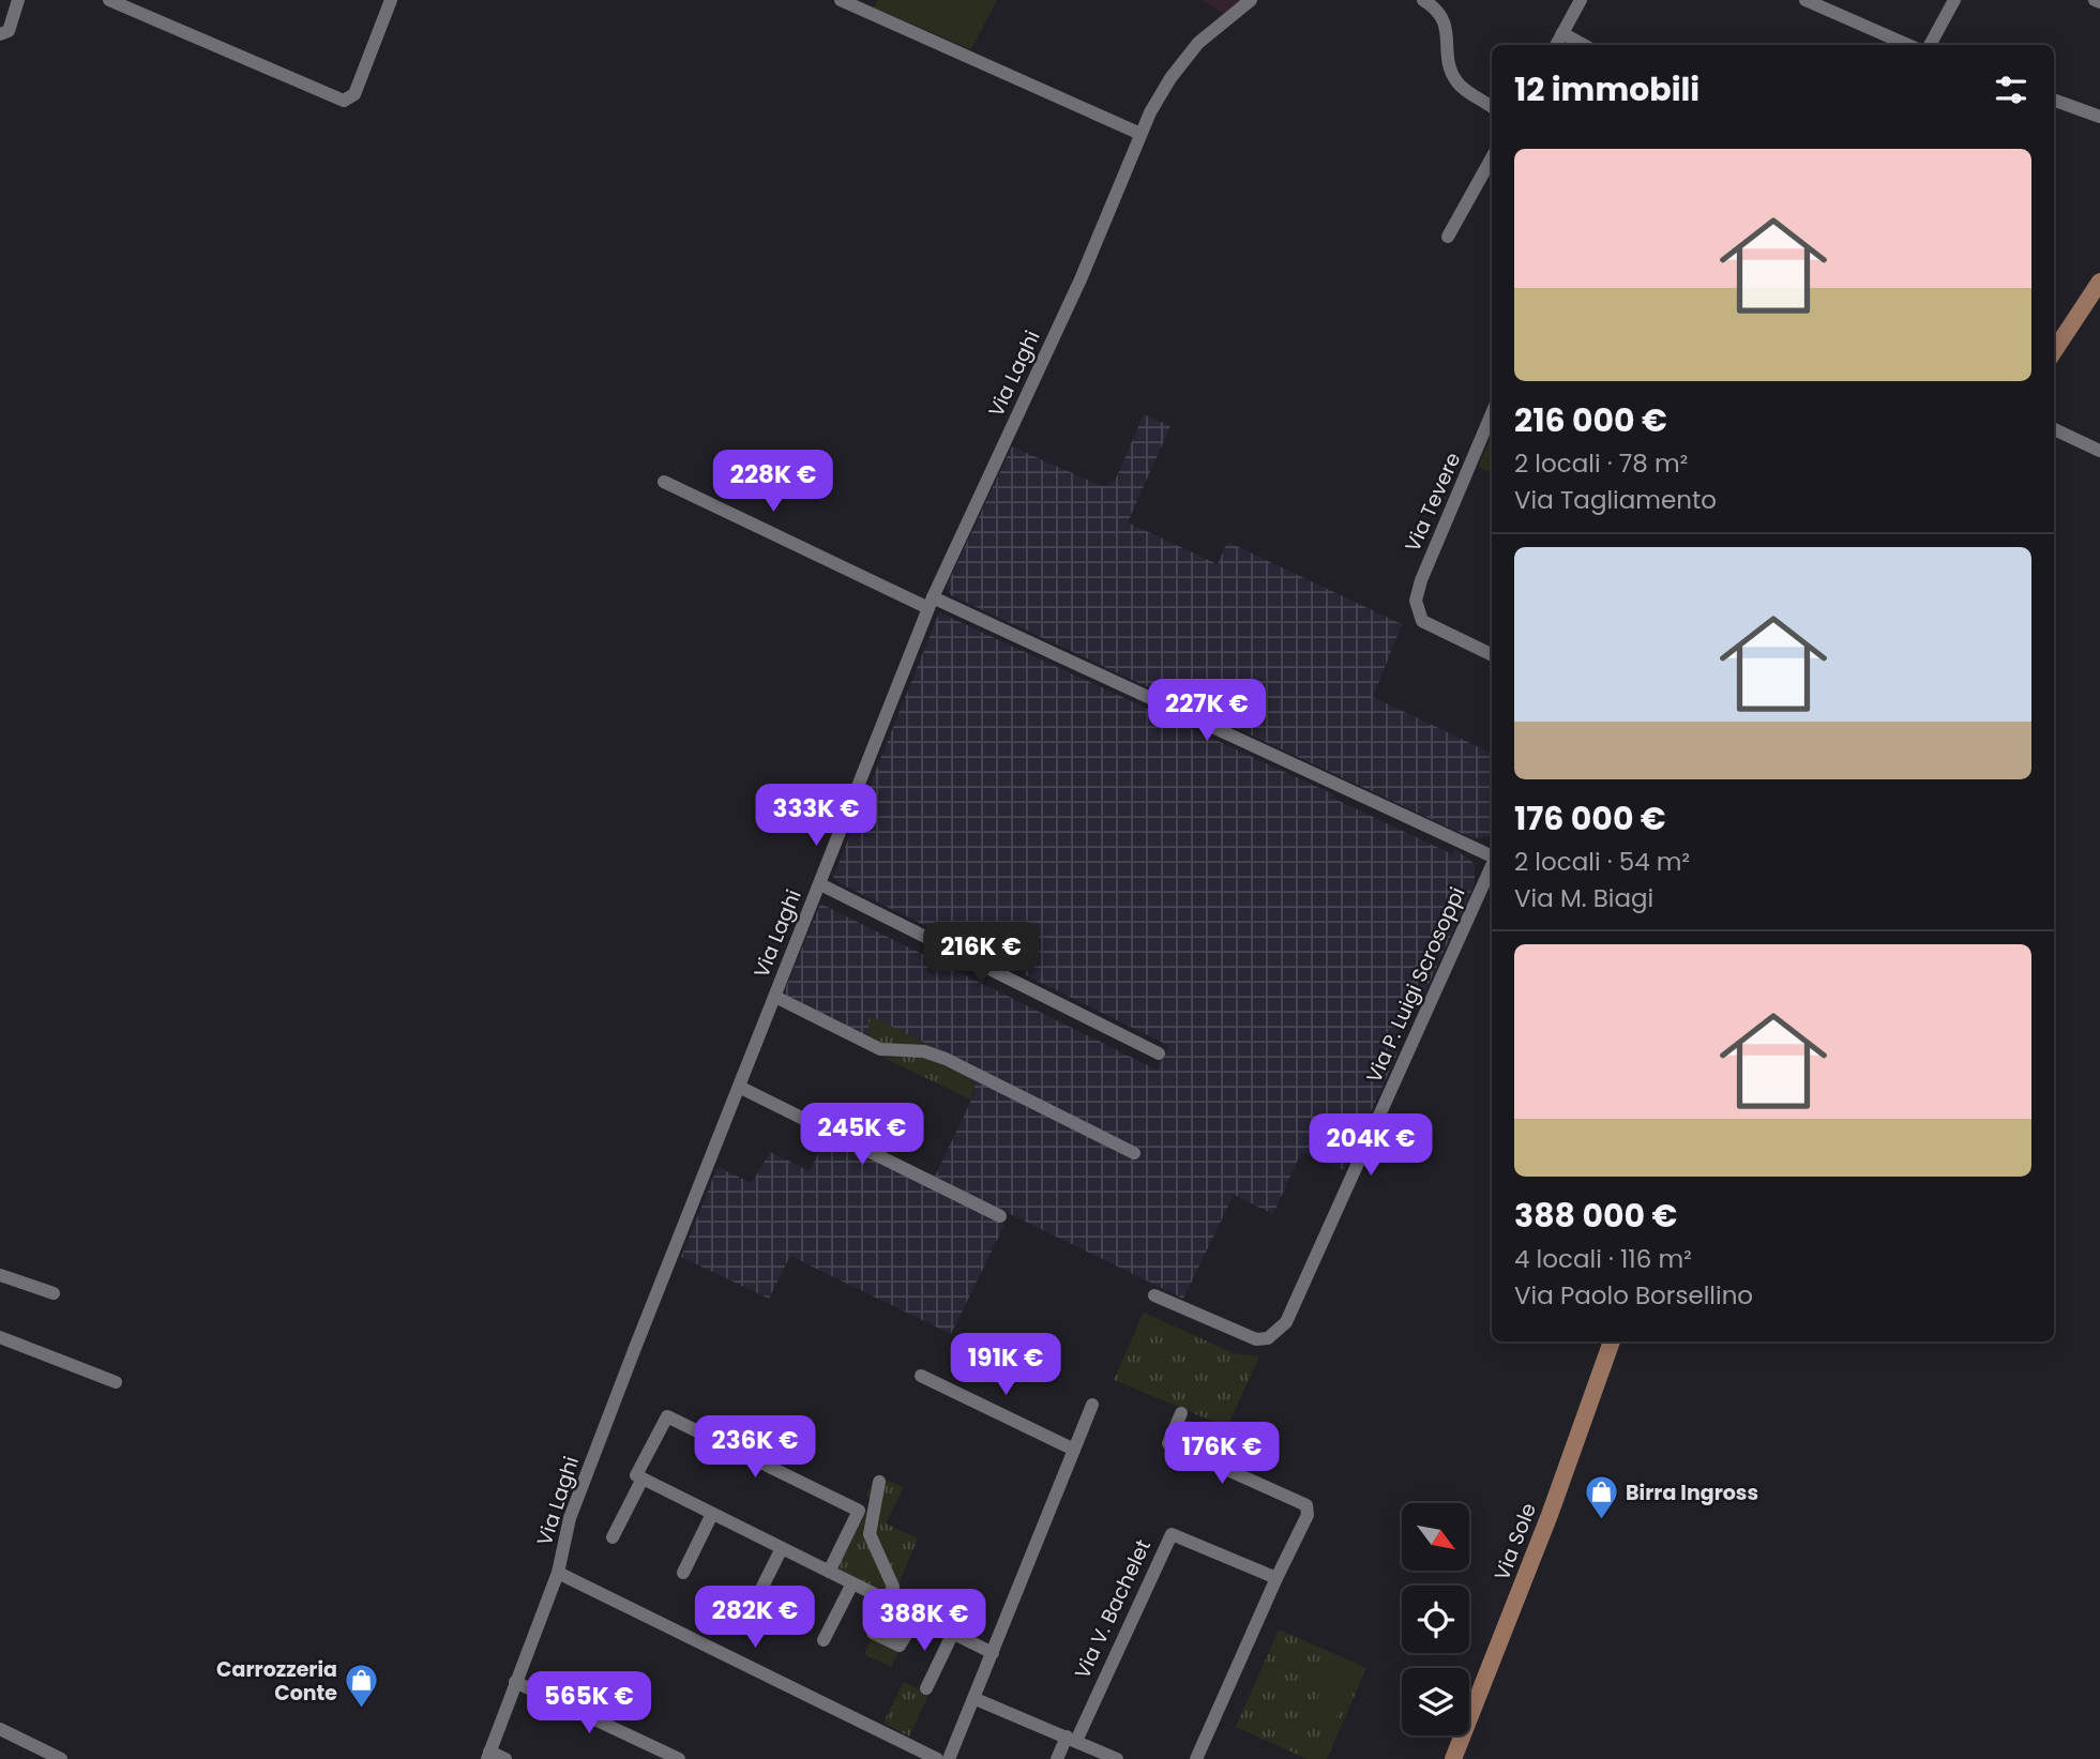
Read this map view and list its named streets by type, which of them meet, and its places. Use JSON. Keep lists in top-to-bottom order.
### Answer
{
  "streets": {
    "main road": ["Via Sole"],
    "street": [
      "Via Laghi",
      "Via Tevere",
      "Via P. Luigi Scrosoppi",
      "Via V. Bachelet"
    ]
  },
  "places": {
    "shop": ["Birra Ingross", "Carrozzeria Conte"]
  },
  "north": "bottom right",
  "page": {
    "heading": "12 immobili",
    "list": [
      {
        "name": "216 000 €",
        "note": "2 locali · 78 m² · Via Tagliamento"
      },
      {
        "name": "176 000 €",
        "note": "2 locali · 54 m² · Via M. Biagi"
      },
      {
        "name": "388 000 €",
        "note": "4 locali · 116 m² · Via Paolo Borsellino"
      }
    ],
    "price": [
      "228K €",
      "227K €",
      "333K €",
      "216K €",
      "245K €",
      "204K €",
      "191K €",
      "236K €",
      "176K €",
      "282K €",
      "388K €",
      "565K €"
    ]
  }
}
